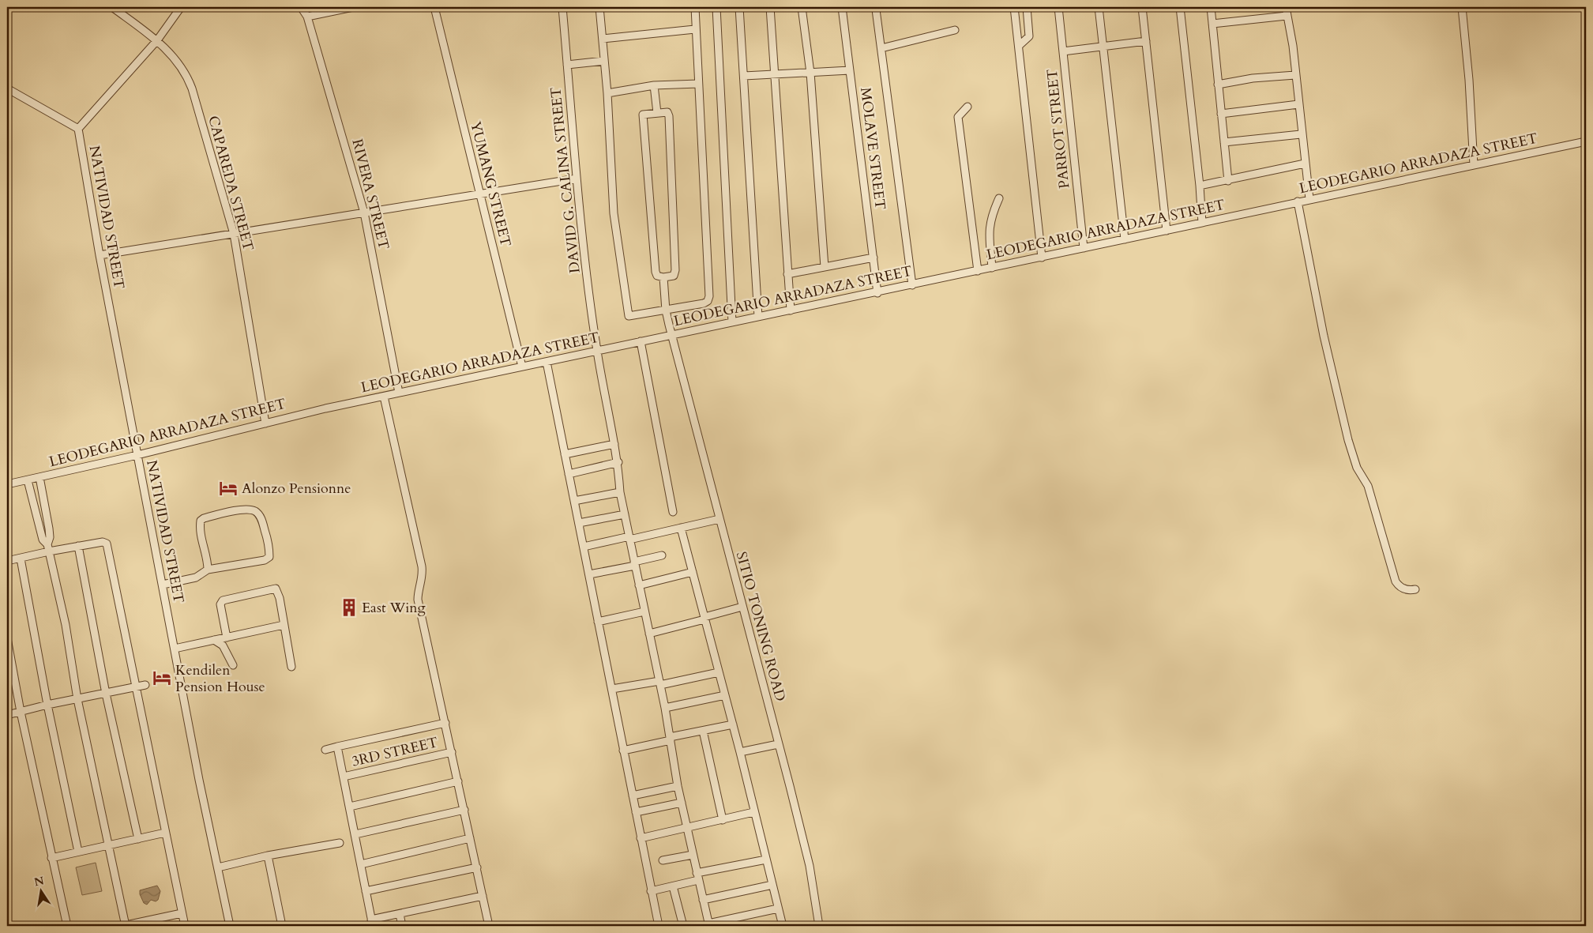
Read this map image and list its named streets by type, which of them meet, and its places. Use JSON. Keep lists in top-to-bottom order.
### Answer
{
  "streets": {
    "street": [
      "PARROT STREET",
      "MOLAVE STREET",
      "LEODEGARIO ARRADAZA STREET",
      "DAVID G. CALINA STREET",
      "CAPAREDA STREET",
      "YUMANG STREET",
      "RIVERA STREET",
      "NATIVIDAD STREET",
      "SITIO TONING ROAD",
      "3RD STREET"
    ]
  },
  "crossings": [
    ["PARROT STREET", "LEODEGARIO ARRADAZA STREET"],
    ["MOLAVE STREET", "LEODEGARIO ARRADAZA STREET"],
    ["LEODEGARIO ARRADAZA STREET", "DAVID G. CALINA STREET"],
    ["LEODEGARIO ARRADAZA STREET", "CAPAREDA STREET"],
    ["LEODEGARIO ARRADAZA STREET", "YUMANG STREET"],
    ["LEODEGARIO ARRADAZA STREET", "RIVERA STREET"],
    ["LEODEGARIO ARRADAZA STREET", "NATIVIDAD STREET"],
    ["LEODEGARIO ARRADAZA STREET", "SITIO TONING ROAD"]
  ],
  "places": {
    "hotel": ["Alonzo Pensionne", "Kendilen Pension House"],
    "building": ["East Wing"]
  },
  "north": "top"
}
